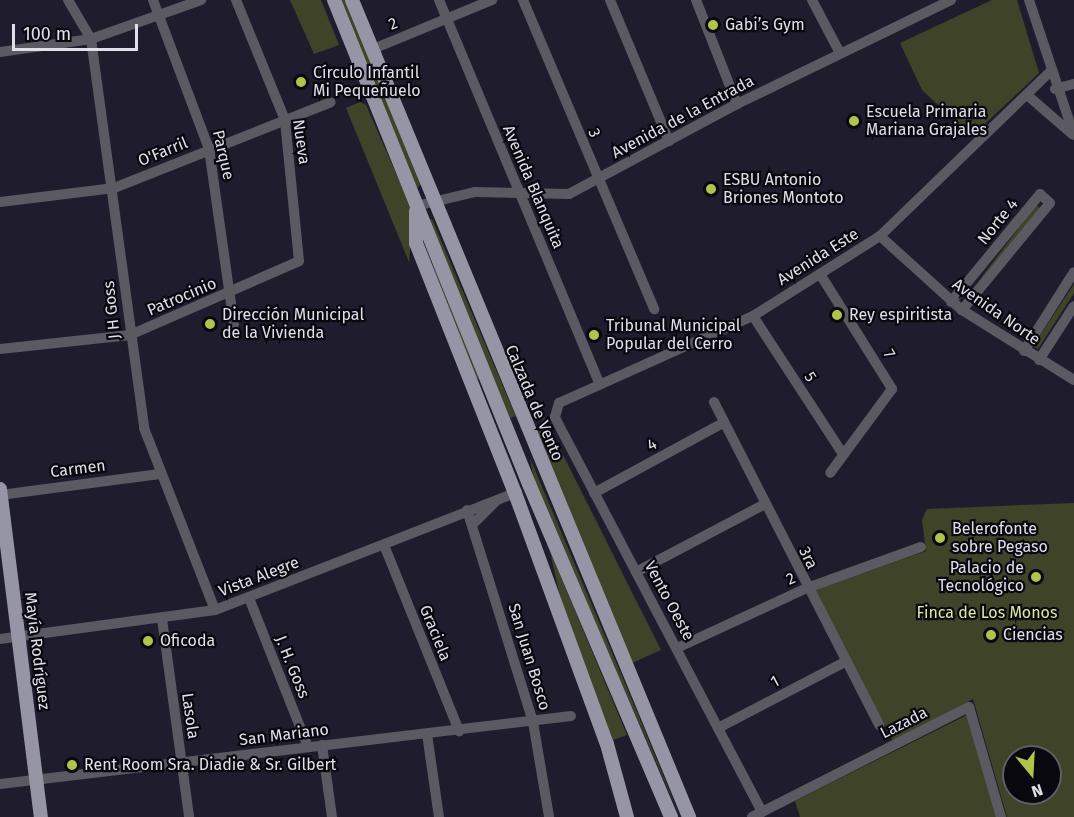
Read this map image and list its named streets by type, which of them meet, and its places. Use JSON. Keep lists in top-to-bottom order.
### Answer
{
  "streets": {
    "main road": ["Calzada de Vento", "Mayía Rodríguez"],
    "street": [
      "2",
      "Avenida de la Entrada",
      "3",
      "Nueva",
      "O'Farril",
      "Parque",
      "Avenida Blanquita",
      "Norte 4",
      "Avenida Este",
      "Patrocinio",
      "J H Goss",
      "Avenida Norte",
      "7",
      "5",
      "4",
      "Carmen",
      "3ra",
      "Vista Alegre",
      "Vento Oeste",
      "Graciela",
      "San Juan Bosco",
      "J. H. Goss",
      "1",
      "Lasola",
      "Lazada",
      "San Mariano"
    ]
  },
  "crossings": [
    ["2", "Avenida Blanquita"],
    ["2", "Calzada de Vento"],
    ["2", "3ra"],
    ["2", "Vento Oeste"],
    ["Avenida de la Entrada", "3"],
    ["Avenida de la Entrada", "Avenida Blanquita"],
    ["Avenida de la Entrada", "Calzada de Vento"],
    ["Nueva", "O'Farril"],
    ["Nueva", "Patrocinio"],
    ["O'Farril", "Parque"],
    ["O'Farril", "J H Goss"],
    ["Parque", "Patrocinio"],
    ["Avenida Blanquita", "Avenida Este"],
    ["Norte 4", "Avenida Norte"],
    ["Avenida Este", "Avenida Norte"],
    ["Avenida Este", "7"],
    ["Avenida Este", "5"],
    ["Avenida Este", "Vento Oeste"],
    ["Patrocinio", "J H Goss"],
    ["J H Goss", "Carmen"],
    ["J H Goss", "Vista Alegre"],
    ["7", "5"],
    ["Calzada de Vento", "Vista Alegre"],
    ["4", "3ra"],
    ["4", "Vento Oeste"],
    ["Carmen", "Mayía Rodríguez"],
    ["3ra", "1"],
    ["Vista Alegre", "Graciela"],
    ["Vista Alegre", "Mayía Rodríguez"],
    ["Vista Alegre", "San Juan Bosco"],
    ["Vista Alegre", "J. H. Goss"],
    ["Vista Alegre", "Lasola"],
    ["Vento Oeste", "1"],
    ["Vento Oeste", "Lazada"],
    ["Graciela", "San Mariano"],
    ["Mayía Rodríguez", "San Mariano"],
    ["San Juan Bosco", "San Mariano"],
    ["J. H. Goss", "San Mariano"],
    ["Lasola", "San Mariano"]
  ],
  "parks": ["Finca de Los Monos"],
  "places": [
    "Gabi’s Gym",
    "Círculo Infantil Mi Pequeñuelo",
    "Escuela Primaria Mariana Grajales",
    "ESBU Antonio Briones Montoto",
    "Rey espiritista",
    "Dirección Municipal de la Vivienda",
    "Tribunal Municipal Popular del Cerro",
    "Belerofonte sobre Pegaso",
    "Palacio de Tecnológico",
    "Ciencias",
    "Oficoda",
    "Rent Room Sra. Diadie & Sr. Gilbert"
  ],
  "scale_bar": "100 m",
  "north": "bottom"
}
